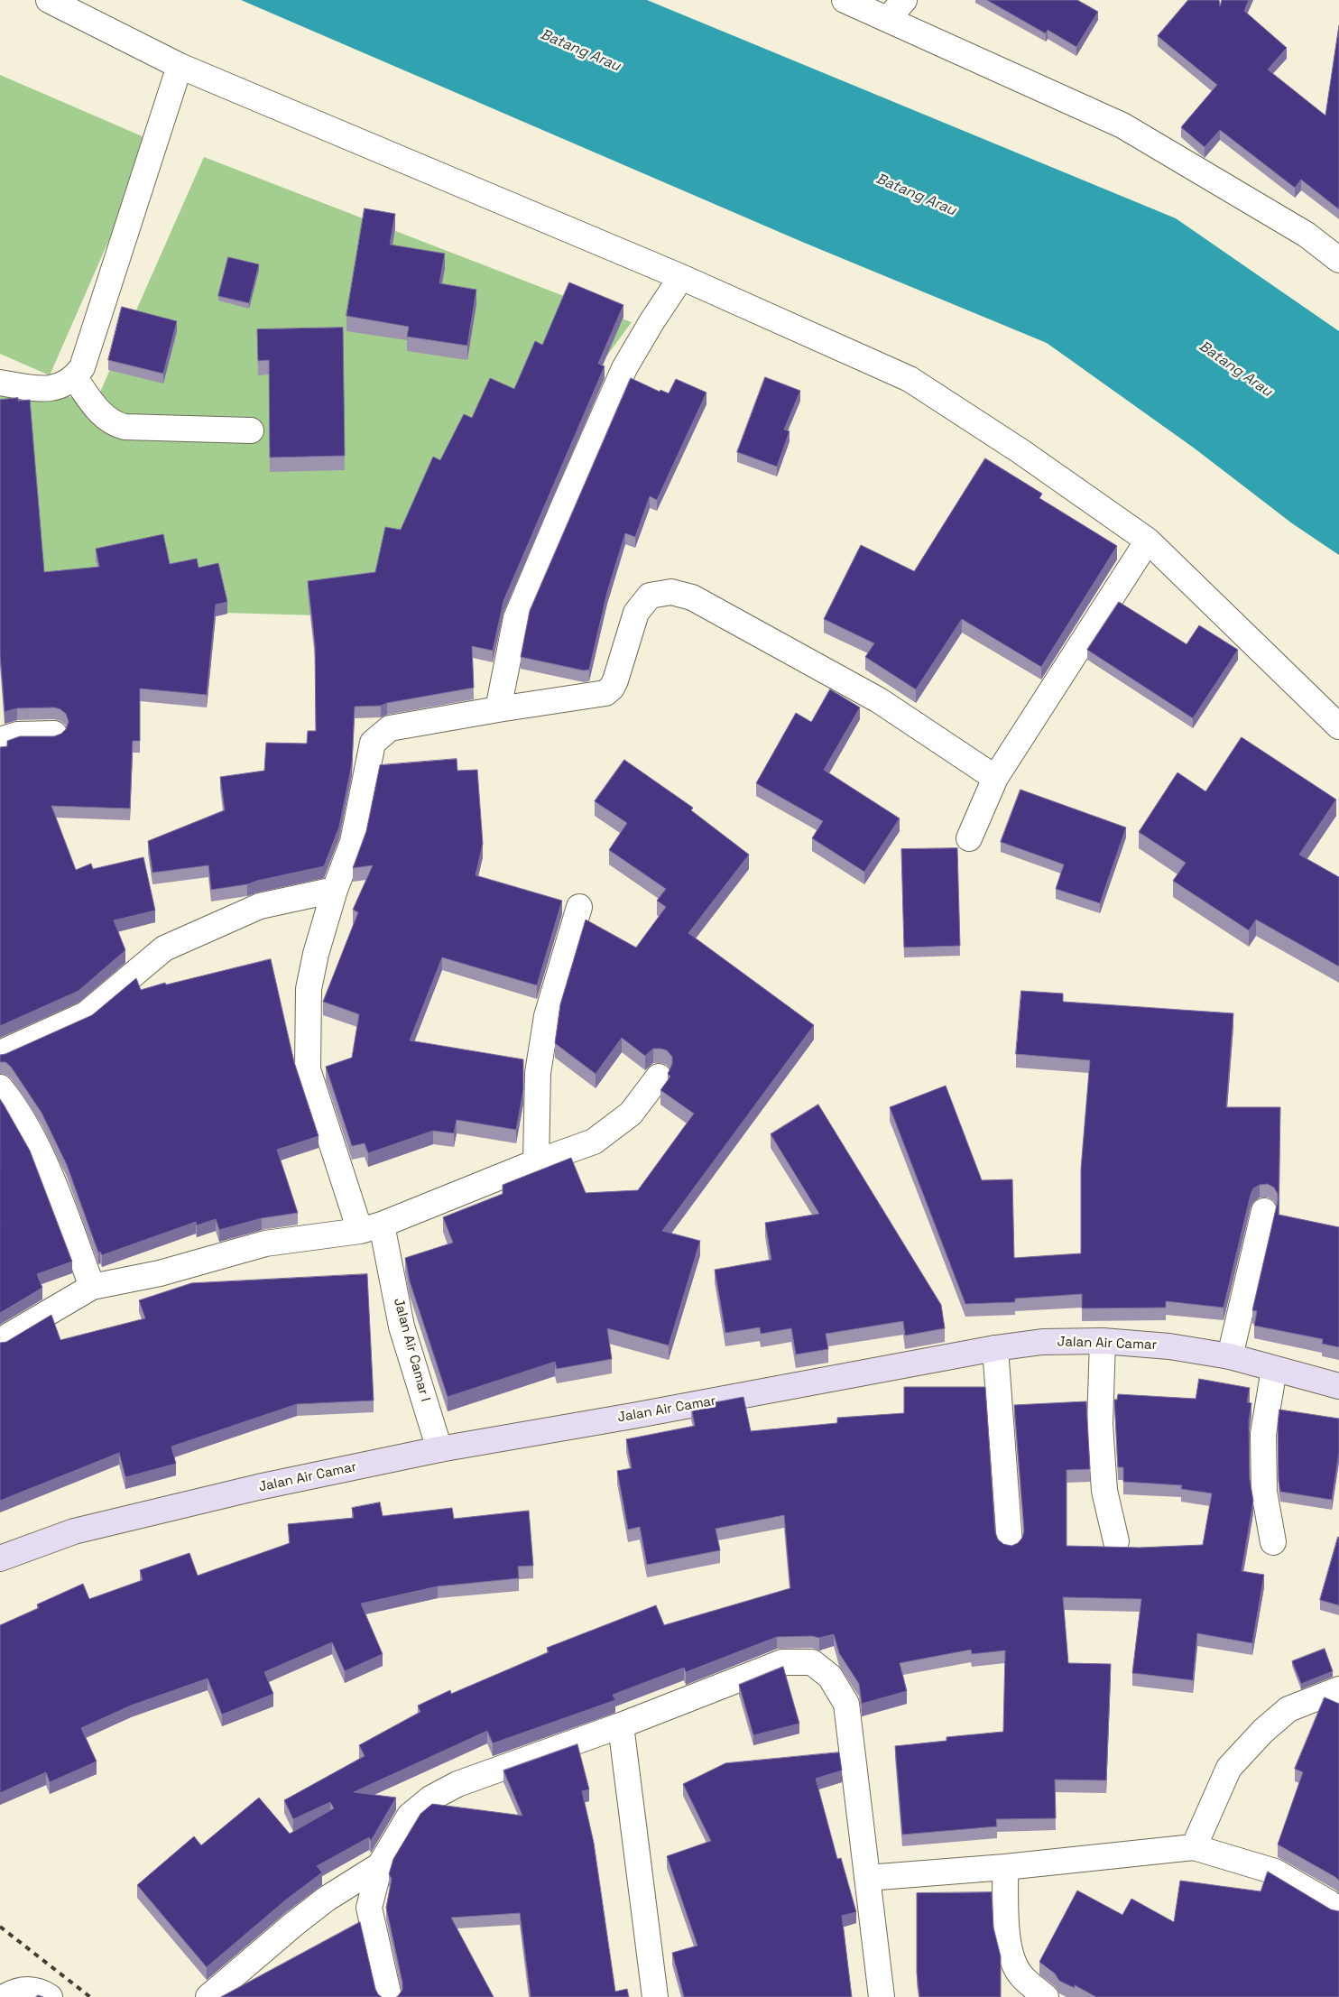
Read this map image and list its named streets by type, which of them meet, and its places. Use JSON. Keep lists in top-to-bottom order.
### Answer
{
  "streets": {
    "main road": ["Jalan Air Camar"],
    "street": ["Jalan Air Camar I"]
  },
  "crossings": [
    ["Jalan Air Camar", "Jalan Air Camar I"]
  ],
  "water": ["Batang Arau"]
}
